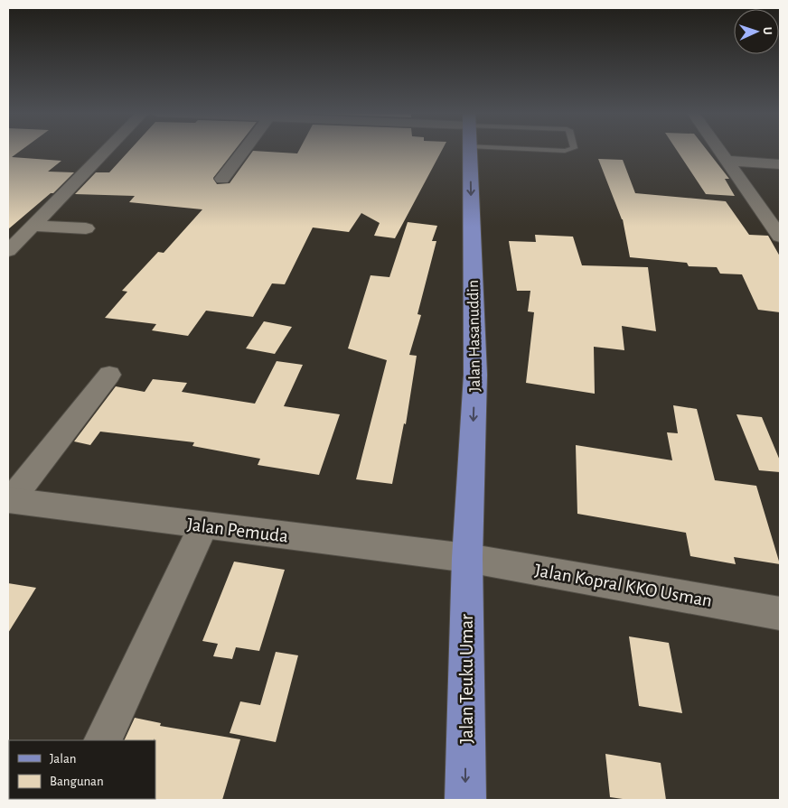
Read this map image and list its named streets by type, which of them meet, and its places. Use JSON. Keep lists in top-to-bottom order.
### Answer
{
  "streets": {
    "main road": ["Jalan Hasanuddin", "Jalan Teuku Umar"],
    "street": ["Jalan Pemuda", "Jalan Kopral KKO Usman"]
  },
  "crossings": [
    ["Jalan Hasanuddin", "Jalan Pemuda"],
    ["Jalan Hasanuddin", "Jalan Kopral KKO Usman"],
    ["Jalan Hasanuddin", "Jalan Teuku Umar"],
    ["Jalan Pemuda", "Jalan Kopral KKO Usman"],
    ["Jalan Pemuda", "Jalan Teuku Umar"],
    ["Jalan Kopral KKO Usman", "Jalan Teuku Umar"]
  ],
  "one_way": ["Jalan Hasanuddin", "Jalan Teuku Umar"],
  "legend": ["Jalan", "Bangunan"],
  "north": "right"
}
